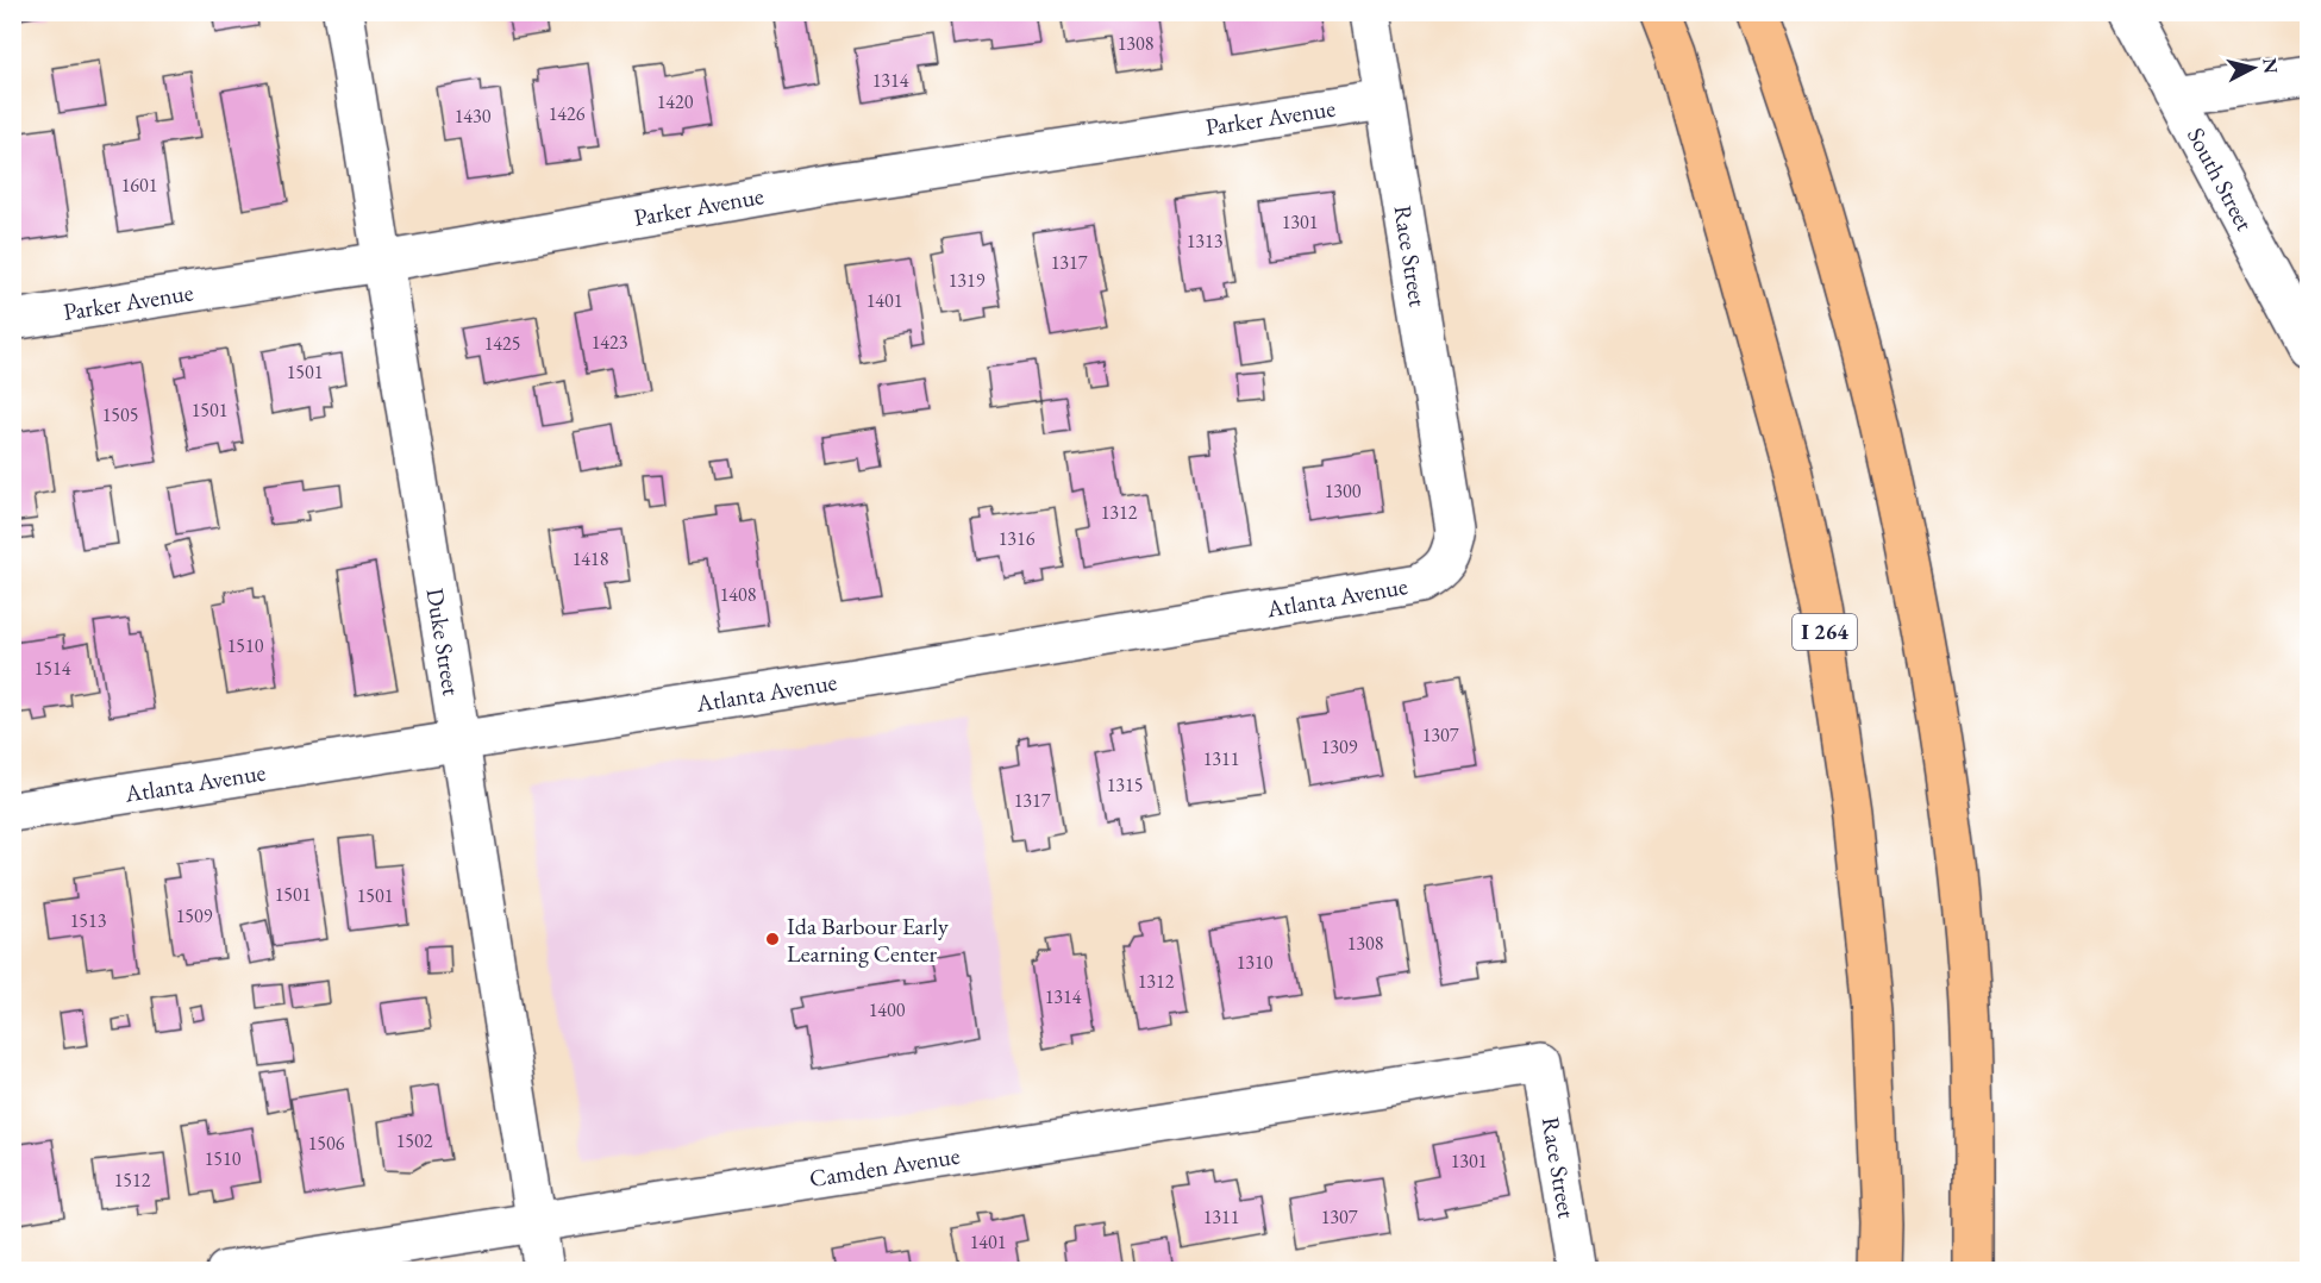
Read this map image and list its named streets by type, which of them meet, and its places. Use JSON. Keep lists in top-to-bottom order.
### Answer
{
  "streets": {
    "highway": ["I 264"],
    "street": [
      "Parker Avenue",
      "South Street",
      "Race Street",
      "Atlanta Avenue",
      "Duke Street",
      "Camden Avenue"
    ]
  },
  "crossings": [
    ["Parker Avenue", "Race Street"],
    ["Parker Avenue", "Duke Street"],
    ["Race Street", "Atlanta Avenue"],
    ["Race Street", "Camden Avenue"],
    ["Atlanta Avenue", "Duke Street"],
    ["Duke Street", "Camden Avenue"]
  ],
  "places": ["Ida Barbour Early Learning Center"],
  "house_numbers": [
    "1308",
    "1314",
    "1420",
    "1426",
    "1430",
    "1601",
    "1301",
    "1313",
    "1317",
    "1319",
    "1401",
    "1423",
    "1425",
    "1501",
    "1501",
    "1505",
    "1300",
    "1312",
    "1316",
    "1418",
    "1408",
    "1510",
    "1514",
    "1307",
    "1309",
    "1311",
    "1315",
    "1317",
    "1501",
    "1501",
    "1509",
    "1513",
    "1308",
    "1310",
    "1312",
    "1314",
    "1400",
    "1502",
    "1506",
    "1510",
    "1301",
    "1512",
    "1311",
    "1307",
    "1401"
  ],
  "north": "right"
}
